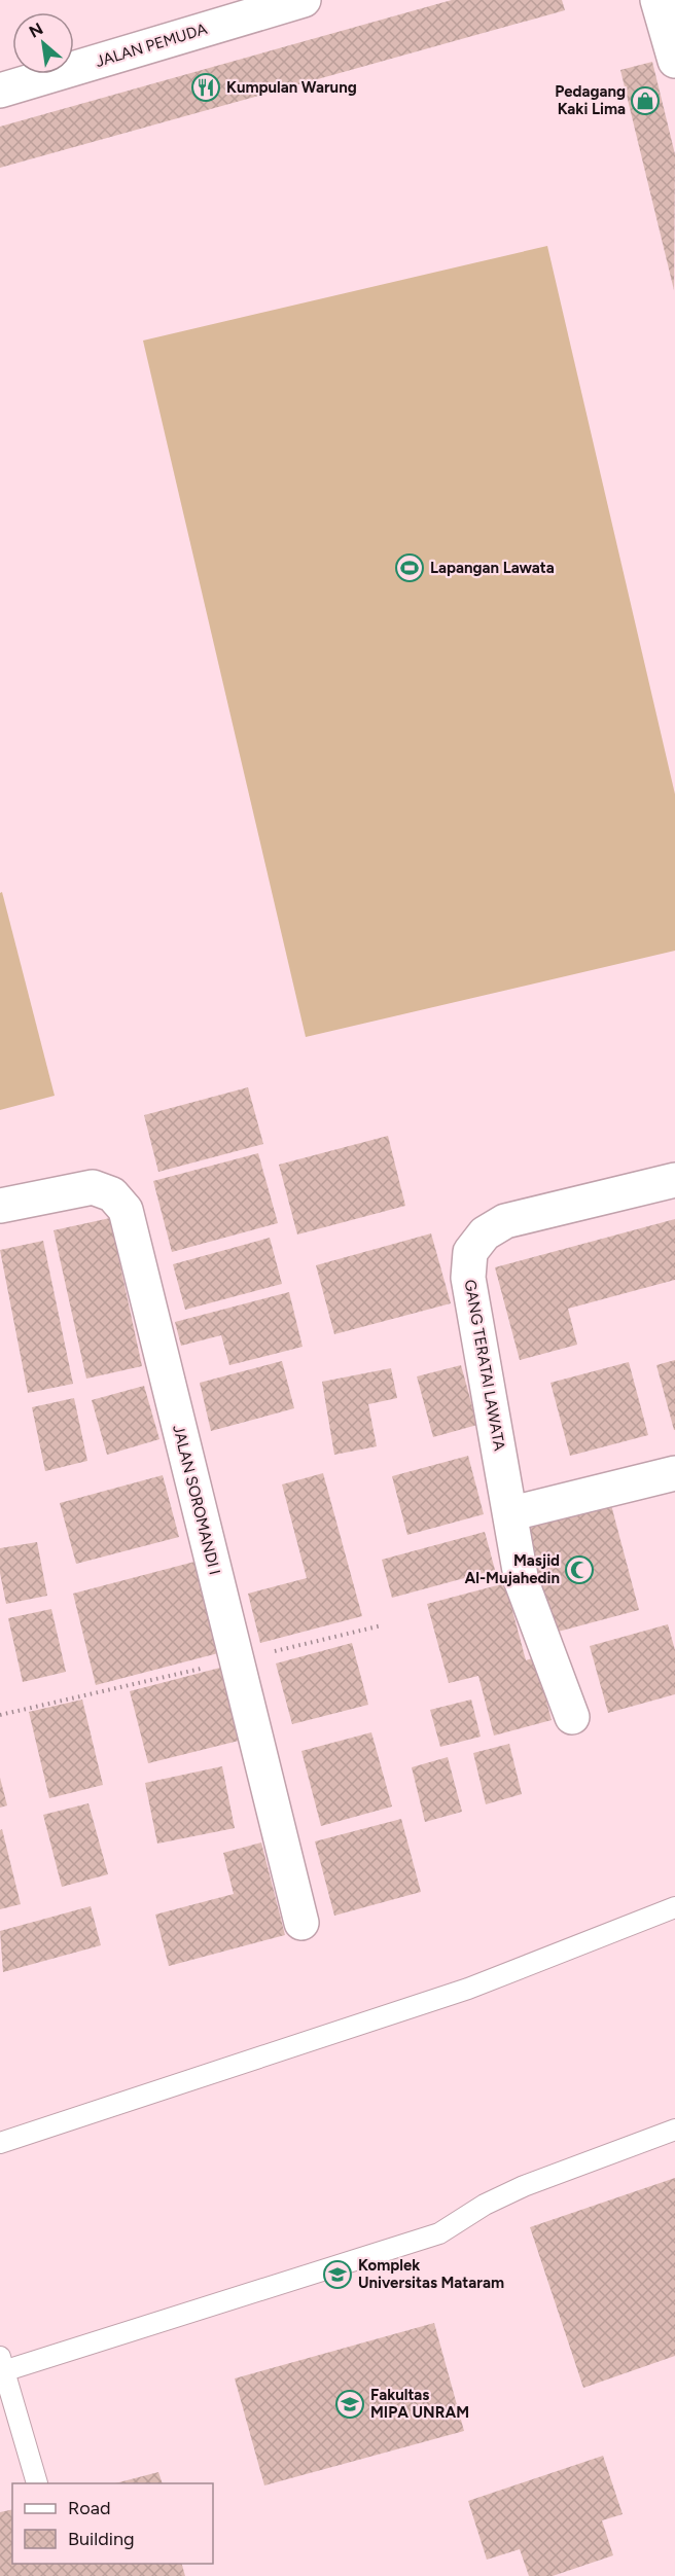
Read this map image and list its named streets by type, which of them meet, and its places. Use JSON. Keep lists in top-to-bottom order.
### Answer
{
  "streets": {
    "street": ["JALAN PEMUDA", "GANG TERATAI LAWATA", "JALAN SOROMANDI I"]
  },
  "places": {
    "restaurant": ["Kumpulan Warung"],
    "shop": ["Pedagang Kaki Lima"],
    "sports": ["Lapangan Lawata"],
    "mosque": ["Masjid Al-Mujahedin"],
    "school or university": ["Komplek Universitas Mataram", "Fakultas MIPA UNRAM"]
  },
  "legend": ["Road", "Building"],
  "north": "top left"
}
